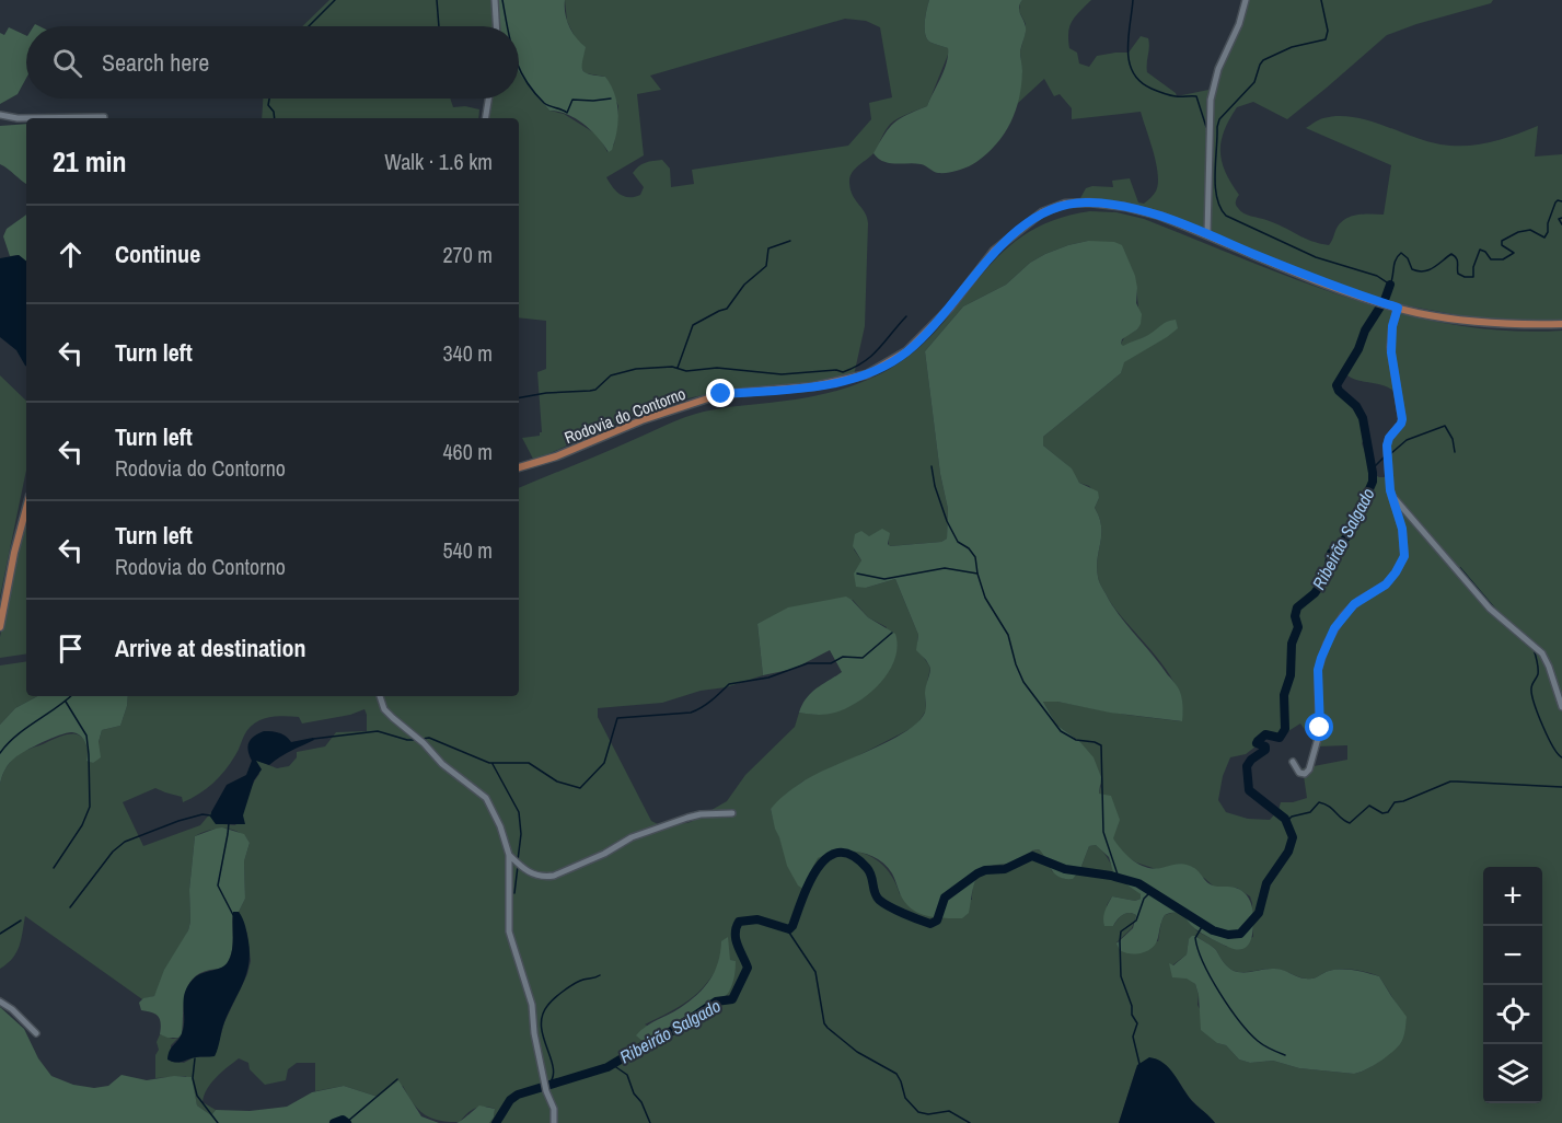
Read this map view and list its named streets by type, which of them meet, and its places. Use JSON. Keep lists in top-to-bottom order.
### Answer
{
  "streets": {
    "main road": ["Rodovia do Contorno"]
  },
  "water": ["Ribeirão Salgado"],
  "page": {
    "search": "Search here",
    "heading": ["21 min", "Walk · 1.6 km"],
    "list": [
      ["Continue", "270 m"],
      ["Turn left", "340 m"],
      ["Turn left", "Rodovia do Contorno", "460 m"],
      ["Turn left", "Rodovia do Contorno", "540 m"],
      "Arrive at destination"
    ],
    "map_buttons": ["+", "−"]
  }
}
